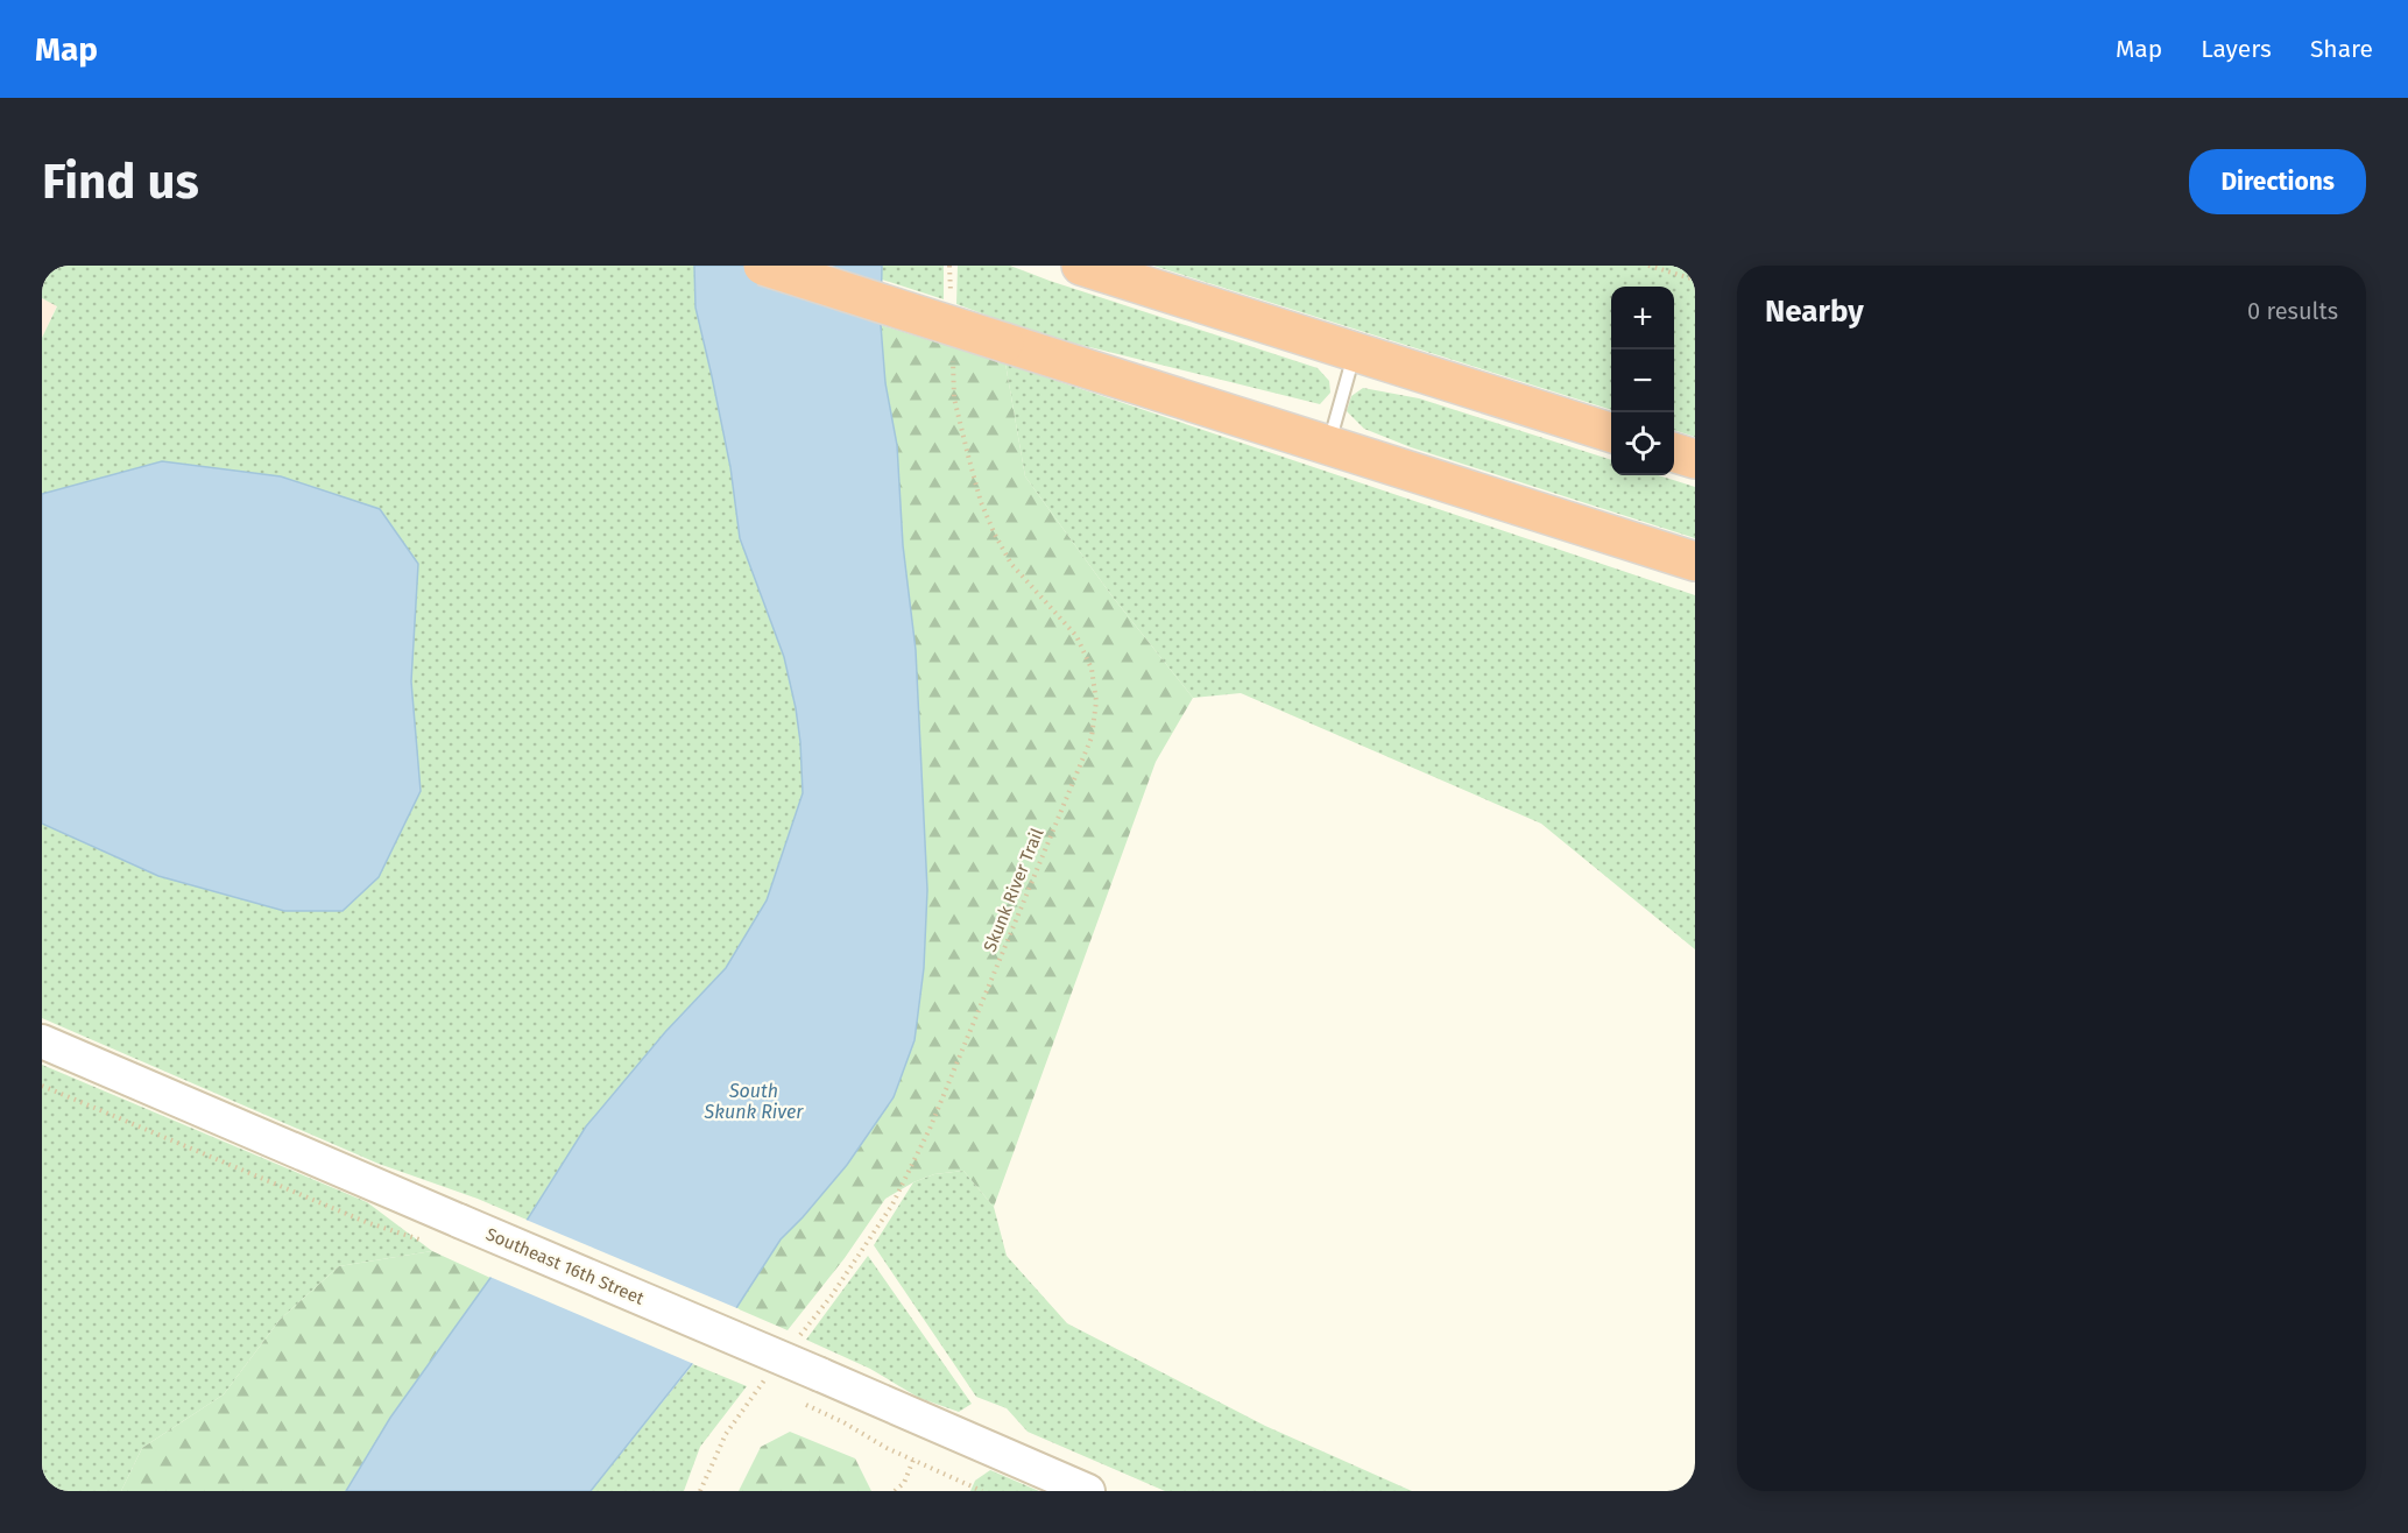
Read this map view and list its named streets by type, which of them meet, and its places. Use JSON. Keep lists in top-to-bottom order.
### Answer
{
  "streets": {
    "main road": ["Southeast 16th Street"],
    "path": ["Skunk River Trail"]
  },
  "water": ["South Skunk River"],
  "page": {
    "header": "Map",
    "nav": ["Map", "Layers", "Share"],
    "buttons": "Directions",
    "title": "Find us",
    "heading": ["Nearby", "0 results"],
    "map_buttons": ["+", "−"]
  }
}
